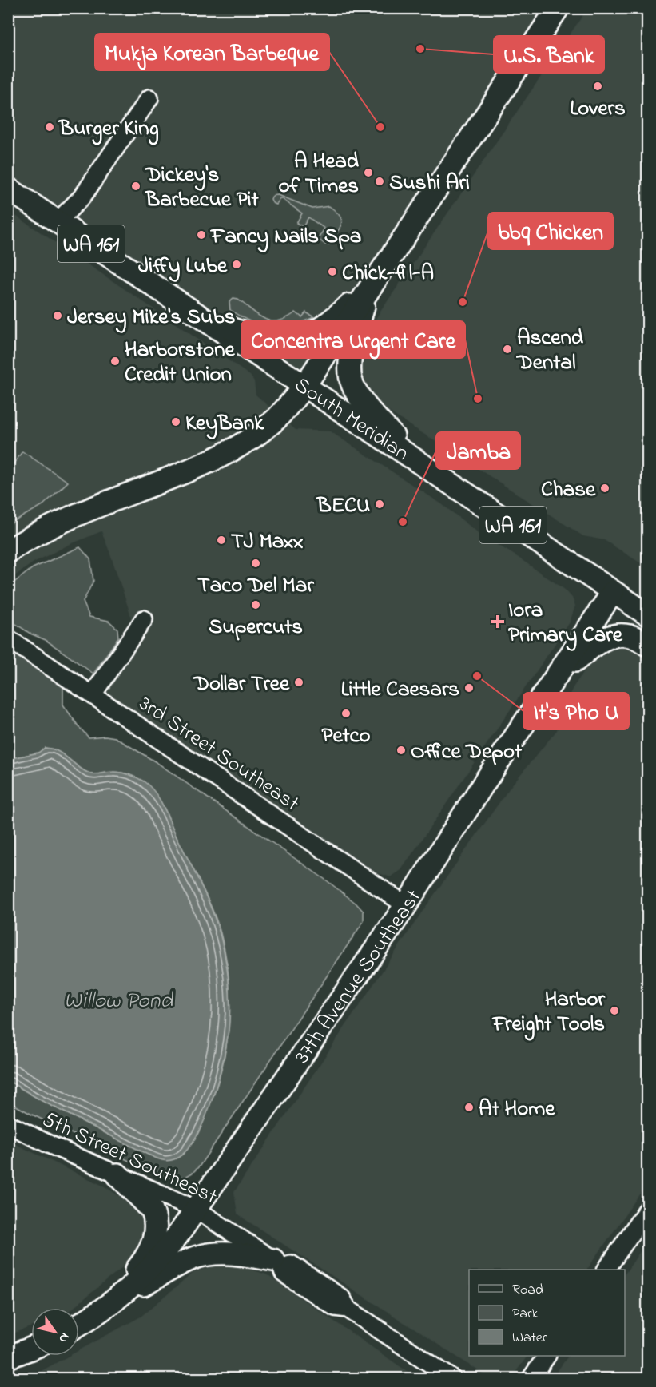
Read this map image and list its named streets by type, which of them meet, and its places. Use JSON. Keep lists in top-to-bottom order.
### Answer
{
  "streets": {
    "main road": ["WA 161", "South Meridian", "37th Avenue Southeast"],
    "street": ["3rd Street Southeast", "5th Street Southeast"]
  },
  "crossings": [
    ["South Meridian", "37th Avenue Southeast"],
    ["3rd Street Southeast", "37th Avenue Southeast"],
    ["37th Avenue Southeast", "5th Street Southeast"]
  ],
  "water": ["Willow Pond"],
  "places": {
    "other": [
      "U.S. Bank",
      "Lovers",
      "Burger King",
      "Mukja Korean Barbeque",
      "A Head of Times",
      "Sushi Ari",
      "Dickey's Barbecue Pit",
      "Fancy Nails Spa",
      "Jiffy Lube",
      "Chick-fil-A",
      "bbq Chicken",
      "Jersey Mike's Subs",
      "Ascend Dental",
      "Harborstone Credit Union",
      "Concentra Urgent Care",
      "KeyBank",
      "Chase",
      "BECU",
      "Jamba",
      "TJ Maxx",
      "Taco Del Mar",
      "Supercuts",
      "It's Pho U",
      "Dollar Tree",
      "Little Caesars",
      "Petco",
      "Office Depot",
      "Harbor Freight Tools",
      "At Home"
    ],
    "health": ["Iora Primary Care"]
  },
  "legend": ["Road", "Park", "Water"],
  "north": "bottom right"
}
